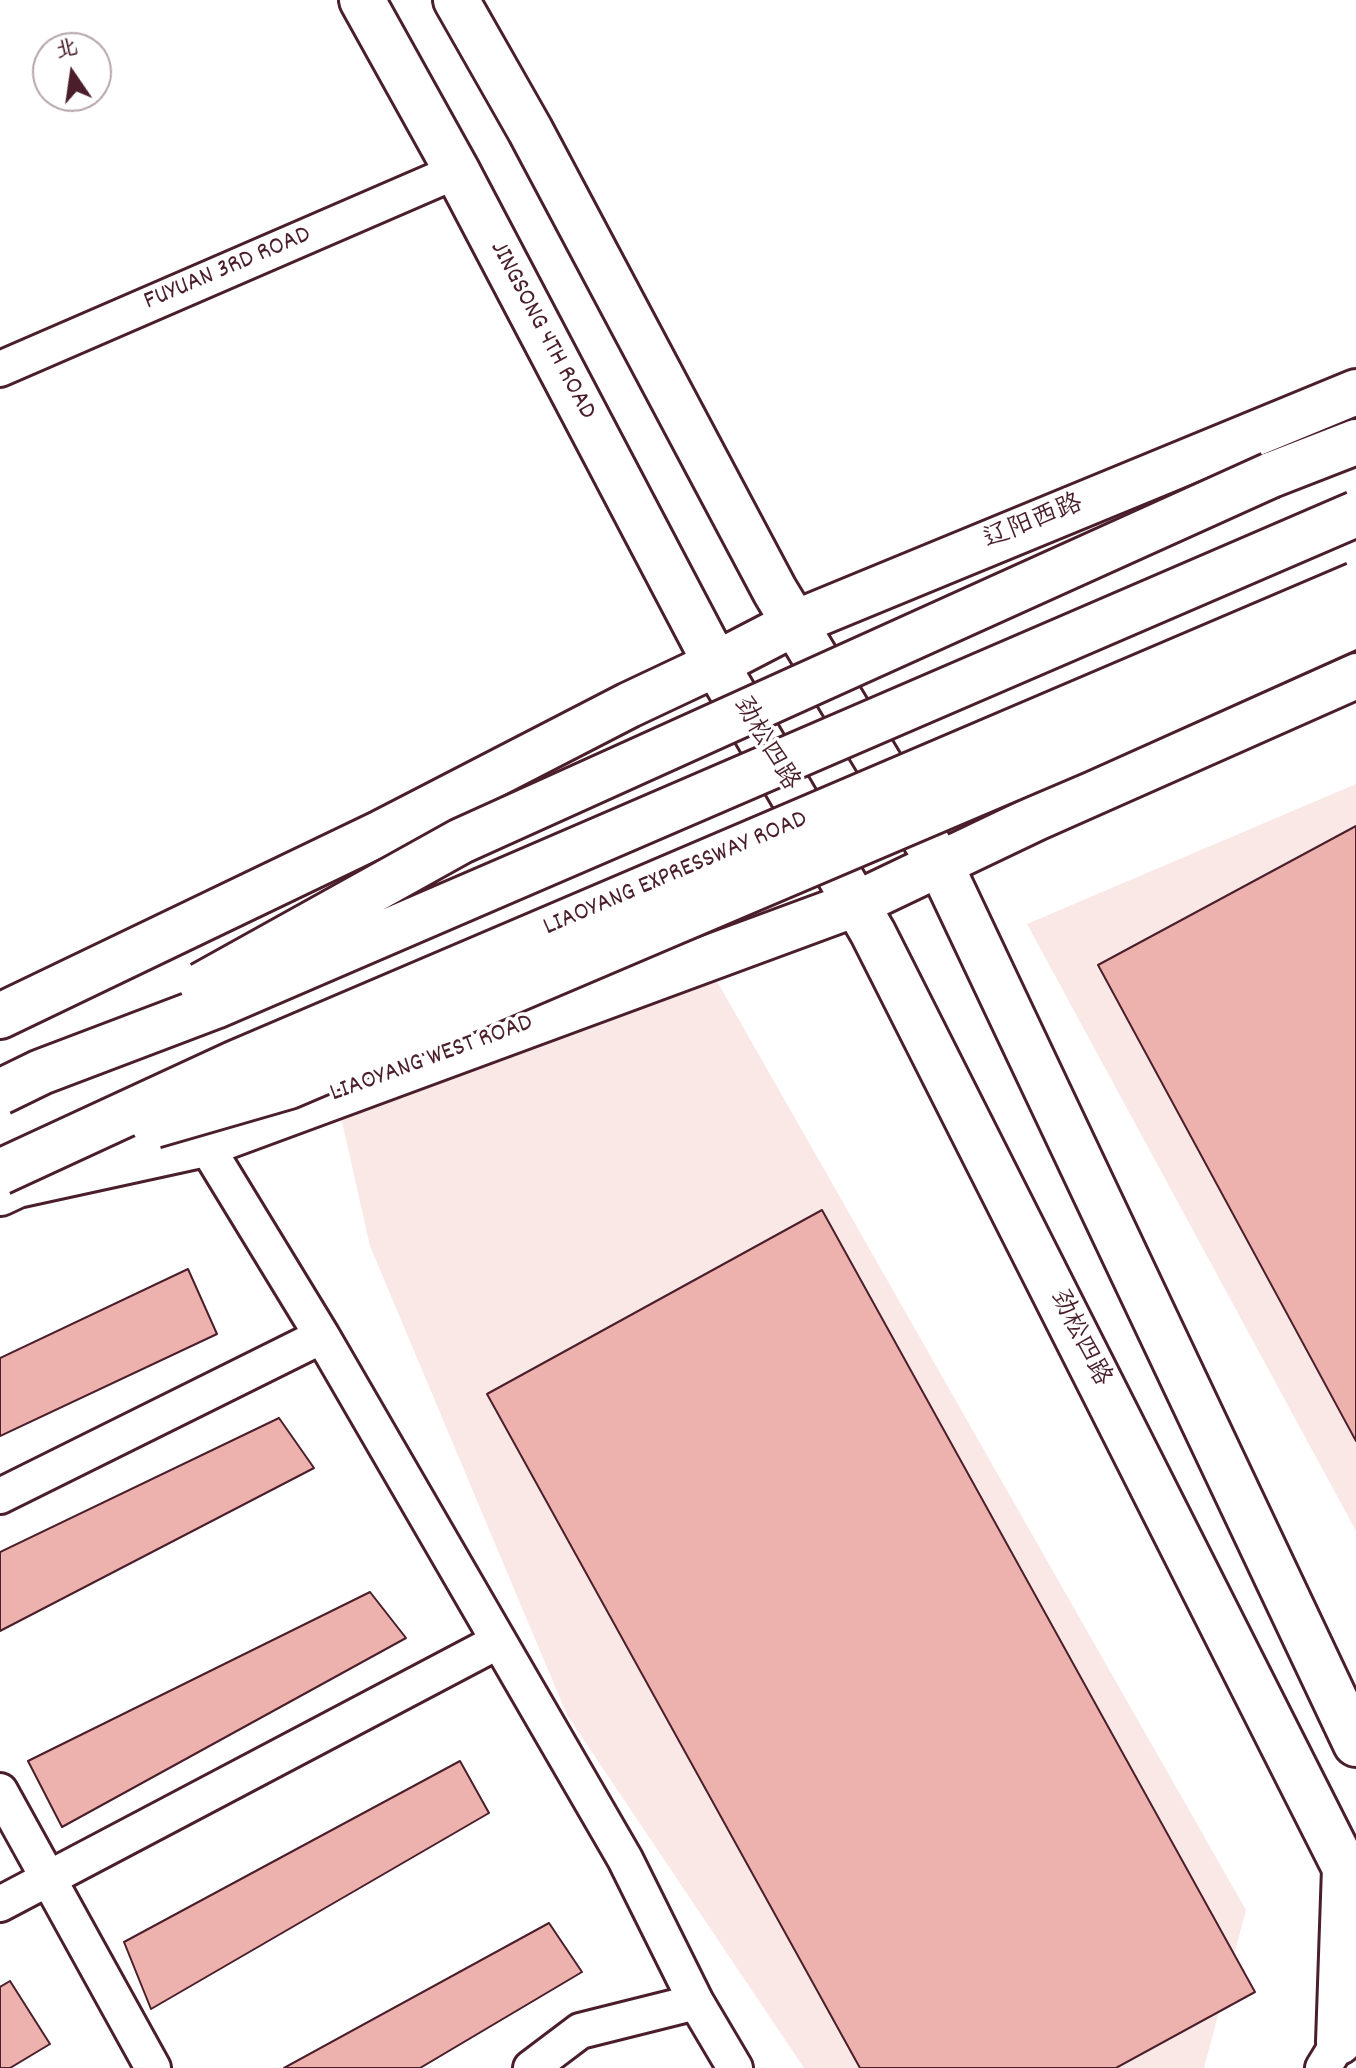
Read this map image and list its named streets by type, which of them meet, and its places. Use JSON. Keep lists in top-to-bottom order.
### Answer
{
  "streets": {
    "main road": [
      "JINGSONG 4TH ROAD",
      "辽阳西路",
      "劲松四路",
      "LIAOYANG EXPRESSWAY ROAD",
      "LIAOYANG WEST ROAD"
    ],
    "street": ["FUYUAN 3RD ROAD"]
  },
  "crossings": [
    ["FUYUAN 3RD ROAD", "JINGSONG 4TH ROAD"],
    ["JINGSONG 4TH ROAD", "辽阳西路"],
    ["JINGSONG 4TH ROAD", "劲松四路"],
    ["辽阳西路", "劲松四路"],
    ["劲松四路", "LIAOYANG WEST ROAD"],
    ["LIAOYANG EXPRESSWAY ROAD", "LIAOYANG WEST ROAD"]
  ],
  "north": "top"
}
